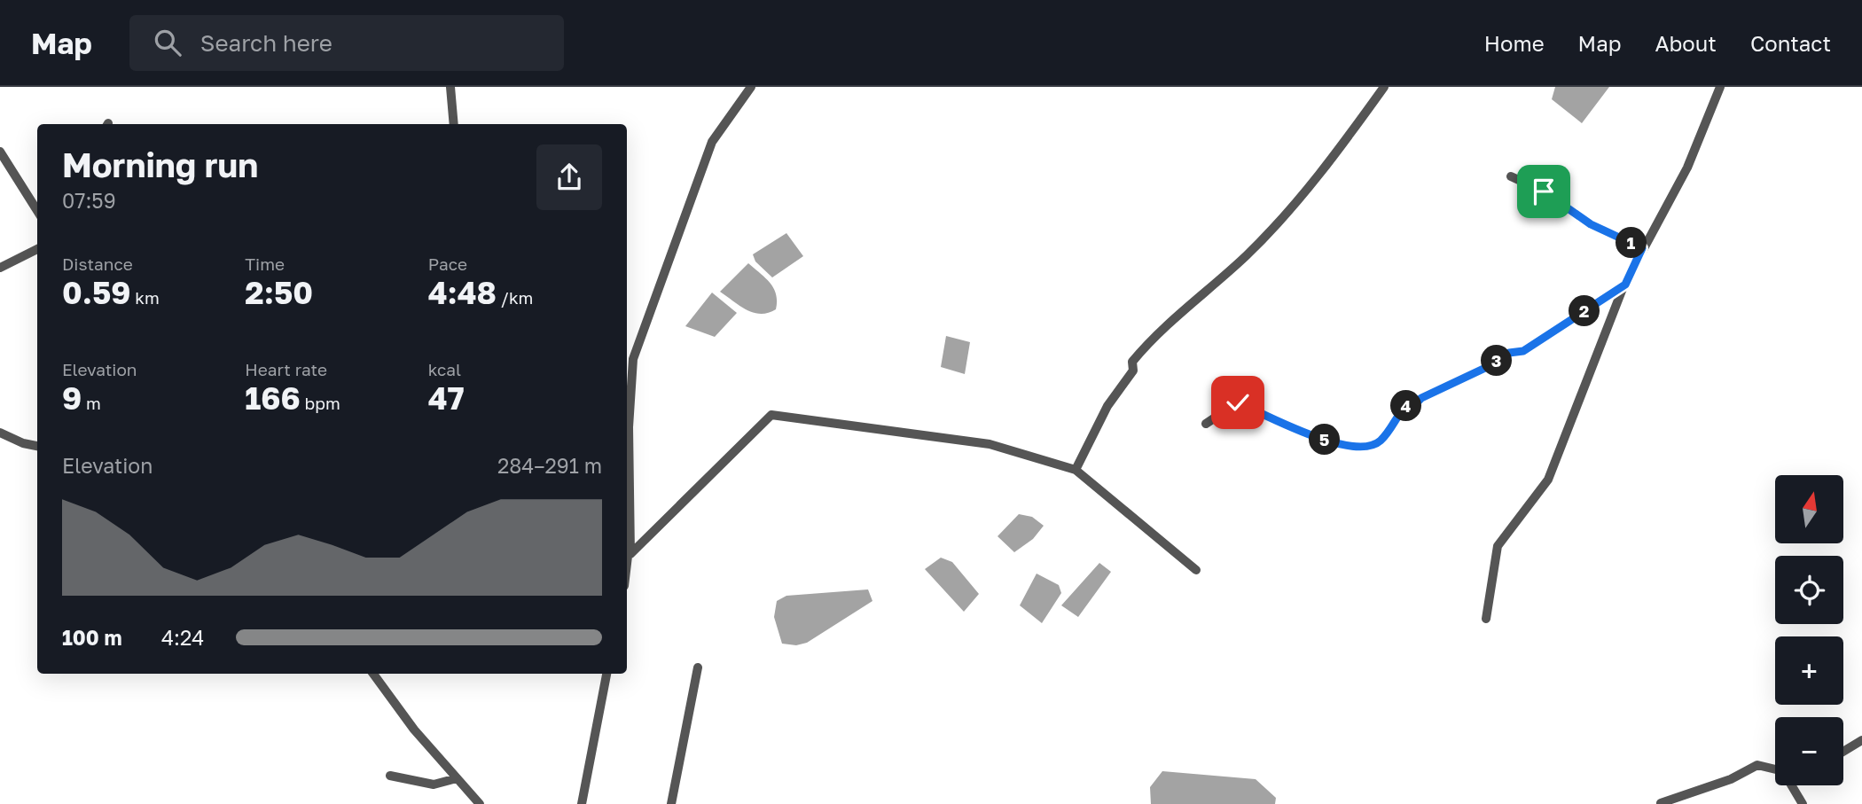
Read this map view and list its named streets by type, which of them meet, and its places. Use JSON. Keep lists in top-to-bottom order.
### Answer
{
  "north": "top",
  "page": {
    "header": "Map",
    "search": "Search here",
    "nav": [
      "Home",
      "Map",
      "About",
      "Contact"
    ],
    "heading": ["Morning run", "07:59"],
    "pins": [
      "1",
      "2",
      "3",
      "4",
      "5"
    ],
    "stats": [
      ["Distance", "0.59 km"],
      ["Time", "2:50"],
      ["Pace", "4:48 /km"],
      ["Elevation", "9 m"],
      ["Heart rate", "166 bpm"],
      ["kcal", "47"]
    ],
    "chart": ["Elevation", "284–291 m"],
    "map_buttons": ["+", "−"],
    "list": [
      {
        "name": "100 m",
        "note": "4:24"
      }
    ]
  }
}
